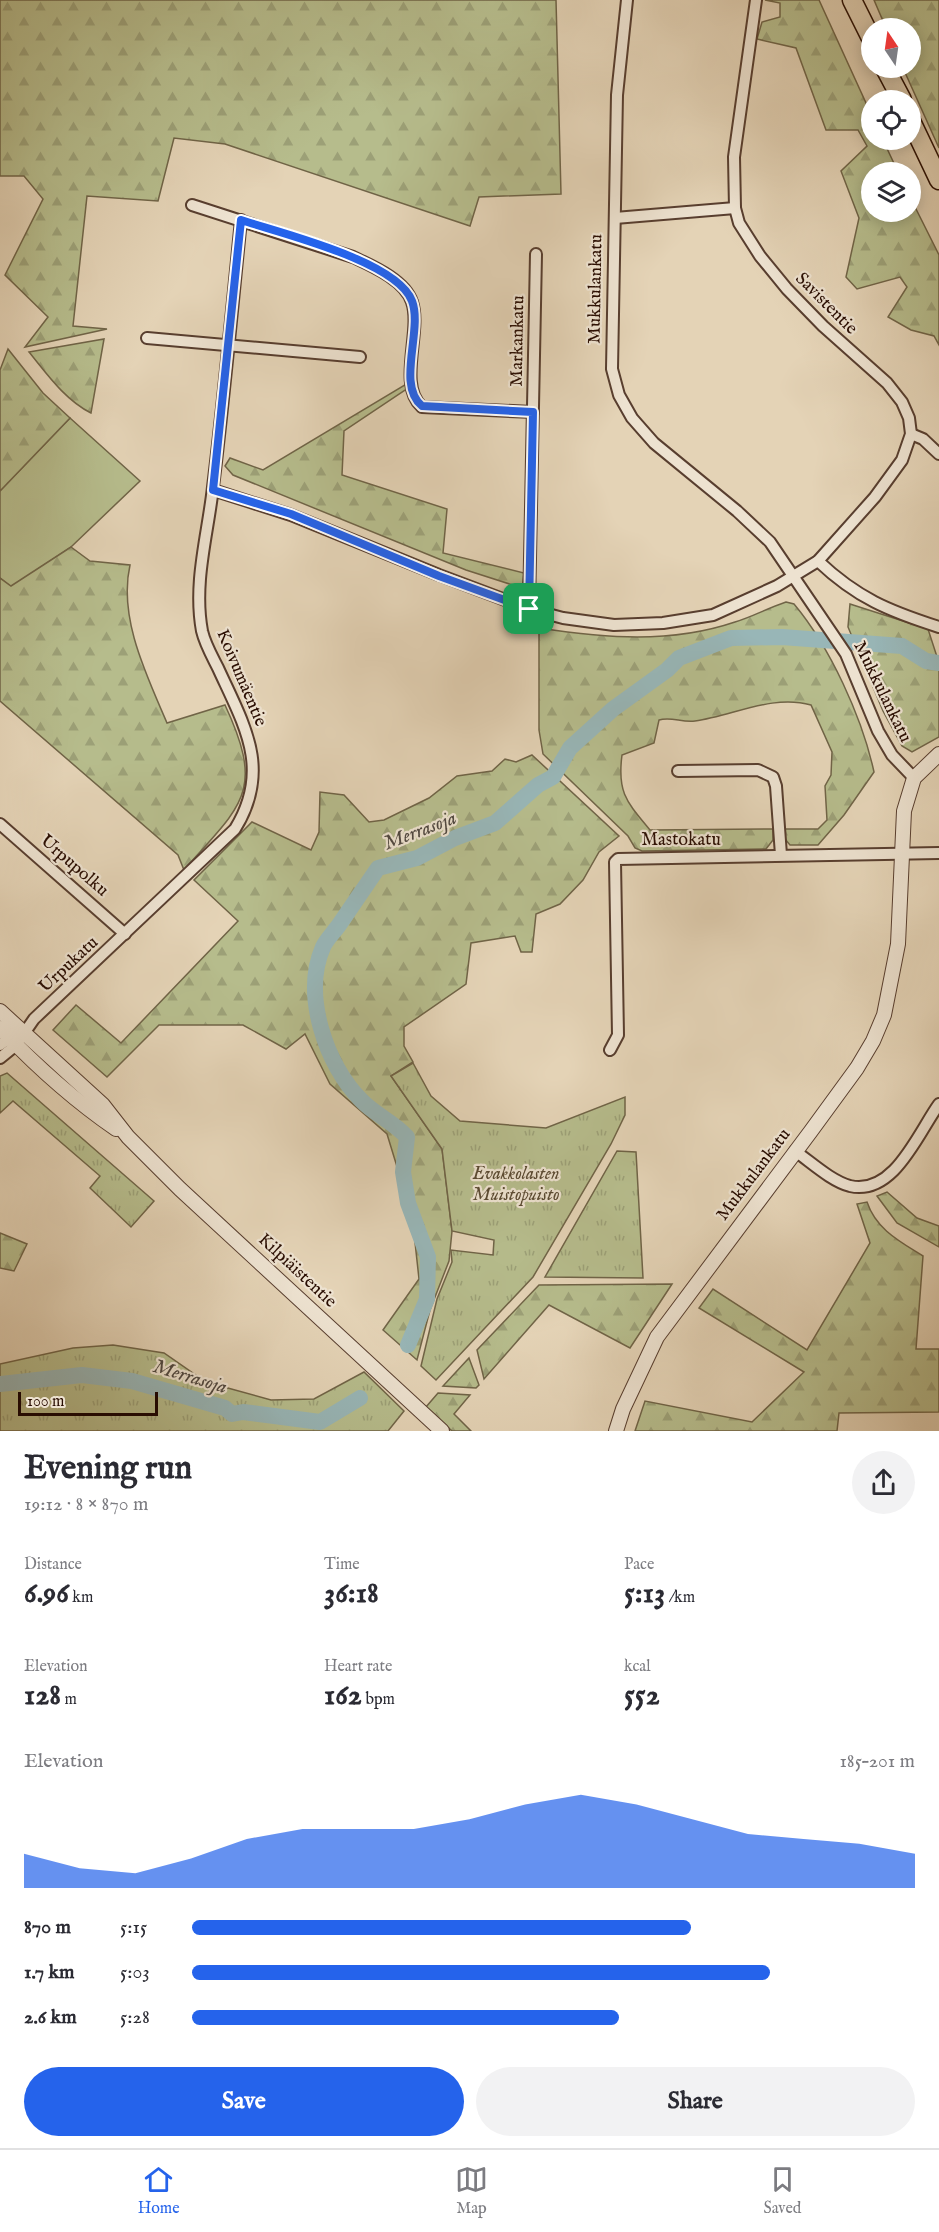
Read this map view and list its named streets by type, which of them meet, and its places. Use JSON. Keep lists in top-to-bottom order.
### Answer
{
  "streets": {
    "street": [
      "Mukkulankatu",
      "Savistentie",
      "Markankatu",
      "Koivumäentie",
      "Mastokatu",
      "Urpupolku",
      "Urpukatu",
      "Kilpiäistentie"
    ]
  },
  "crossings": [
    ["Mukkulankatu", "Mastokatu"],
    ["Koivumäentie", "Urpukatu"],
    ["Urpupolku", "Urpukatu"],
    ["Urpukatu", "Kilpiäistentie"]
  ],
  "water": ["Merrasoja"],
  "parks": ["Evakkolasten Muistopuisto"],
  "scale_bar": "100 m",
  "north": "top",
  "page": {
    "scale": "100 m",
    "heading": ["Evening run", "19:12 · 8 × 870 m"],
    "stats": [
      ["Distance", "6.96 km"],
      ["Time", "36:18"],
      ["Pace", "5:13 /km"],
      ["Elevation", "128 m"],
      ["Heart rate", "162 bpm"],
      ["kcal", "552"]
    ],
    "chart": ["Elevation", "185–201 m"],
    "list": [
      {
        "name": "870 m",
        "note": "5:15"
      },
      {
        "name": "1.7 km",
        "note": "5:03"
      },
      {
        "name": "2.6 km",
        "note": "5:28"
      }
    ],
    "buttons": ["Save", "Share"],
    "tabs": ["Home", "Map", "Saved"]
  }
}
